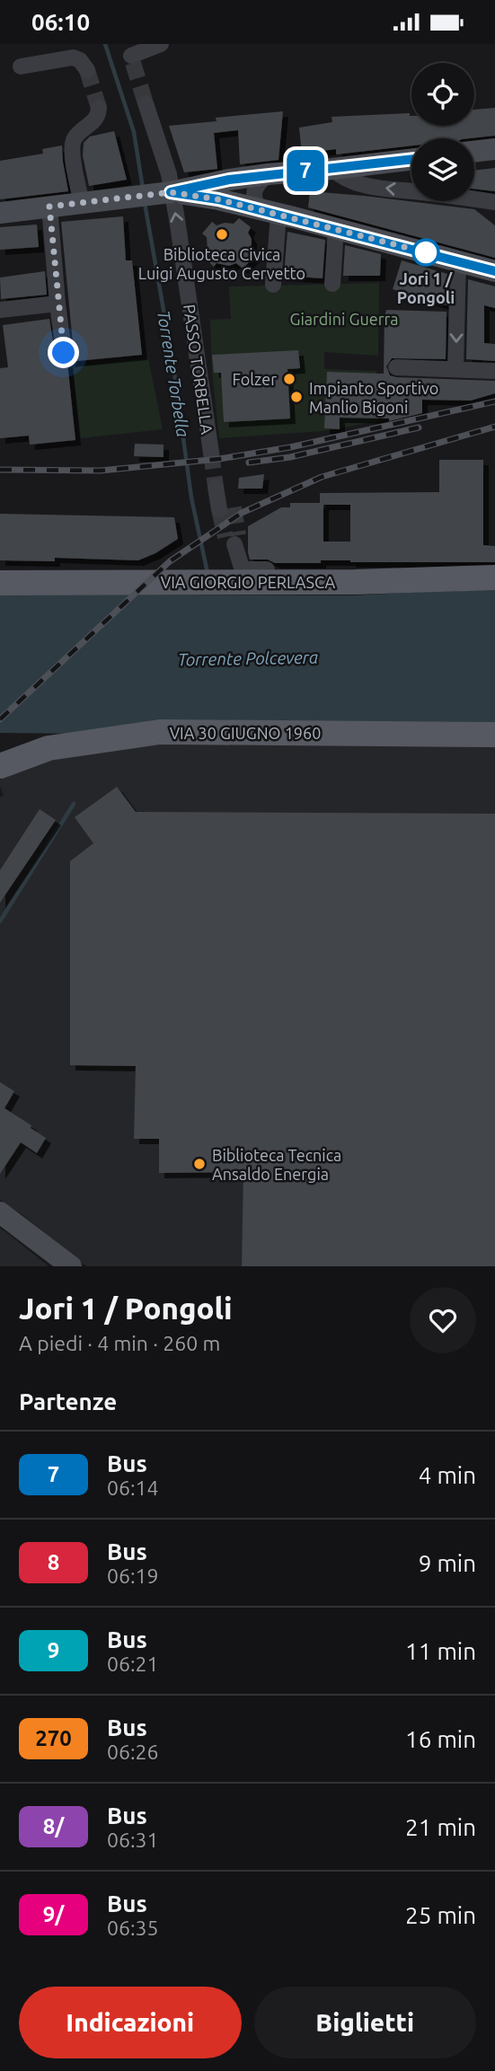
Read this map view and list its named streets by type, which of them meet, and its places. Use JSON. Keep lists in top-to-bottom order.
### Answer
{
  "streets": {
    "main road": ["VIA GIORGIO PERLASCA", "VIA 30 GIUGNO 1960"],
    "street": ["PASSO TORBELLA"]
  },
  "water": ["Torrente Torbella", "Torrente Polcevera"],
  "parks": ["Giardini Guerra"],
  "places": [
    "Biblioteca Civica Luigi Augusto Cervetto",
    "Jori 1 / Pongoli",
    "Folzer",
    "Impianto Sportivo Manlio Bigoni",
    "Biblioteca Tecnica Ansaldo Energia"
  ],
  "lines": ["bus line 7"],
  "page": {
    "status": "06:10",
    "on_map": "7",
    "heading": [
      ["Jori 1 / Pongoli", "A piedi · 4 min · 260 m"],
      "Partenze"
    ],
    "list": [
      {
        "mark": "7",
        "name": "Bus",
        "note": "06:14",
        "value": "4 min"
      },
      {
        "mark": "8",
        "name": "Bus",
        "note": "06:19",
        "value": "9 min"
      },
      {
        "mark": "9",
        "name": "Bus",
        "note": "06:21",
        "value": "11 min"
      },
      {
        "mark": "270",
        "name": "Bus",
        "note": "06:26",
        "value": "16 min"
      },
      {
        "mark": "8/",
        "name": "Bus",
        "note": "06:31",
        "value": "21 min"
      },
      {
        "mark": "9/",
        "name": "Bus",
        "note": "06:35",
        "value": "25 min"
      }
    ],
    "buttons": ["Indicazioni", "Biglietti"]
  }
}
